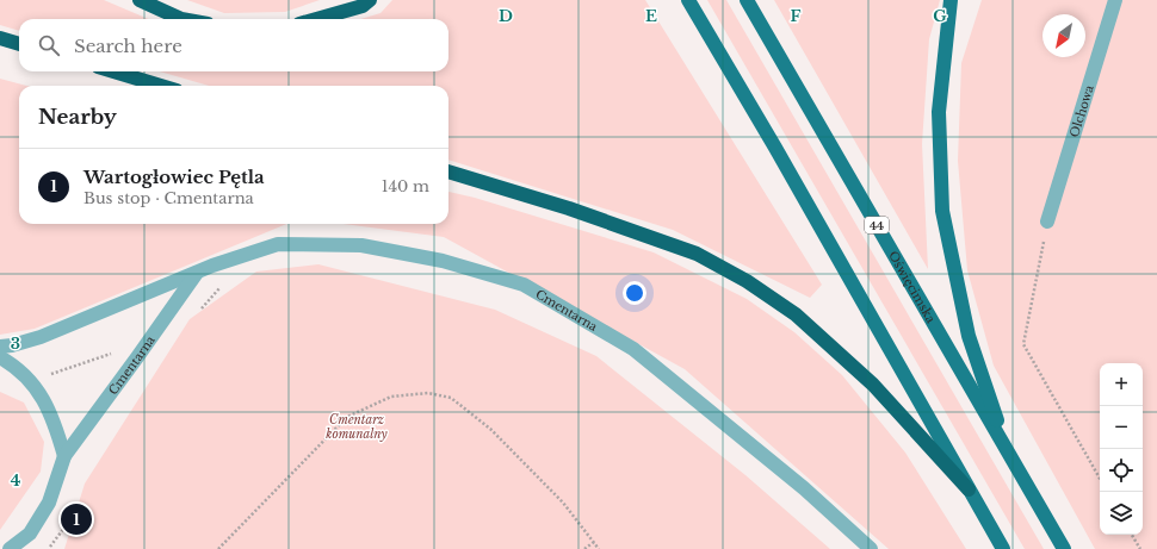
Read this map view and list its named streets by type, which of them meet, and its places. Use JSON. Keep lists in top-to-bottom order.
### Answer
{
  "streets": {
    "main road": ["44", "Oświęcimska"],
    "street": ["Olchowa", "Cmentarna"]
  },
  "parks": ["Cmentarz komunalny"],
  "north": "bottom left",
  "page": {
    "search": "Search here",
    "heading": "Nearby",
    "list": [
      {
        "mark": "1",
        "name": "Wartogłowiec Pętla",
        "note": "Bus stop · Cmentarna",
        "value": "140 m"
      }
    ],
    "map_buttons": ["+", "−"],
    "pins": "1"
  },
  "grid": {
    "columns": [
      "D",
      "E",
      "F",
      "G"
    ],
    "rows": ["3", "4"]
  }
}
